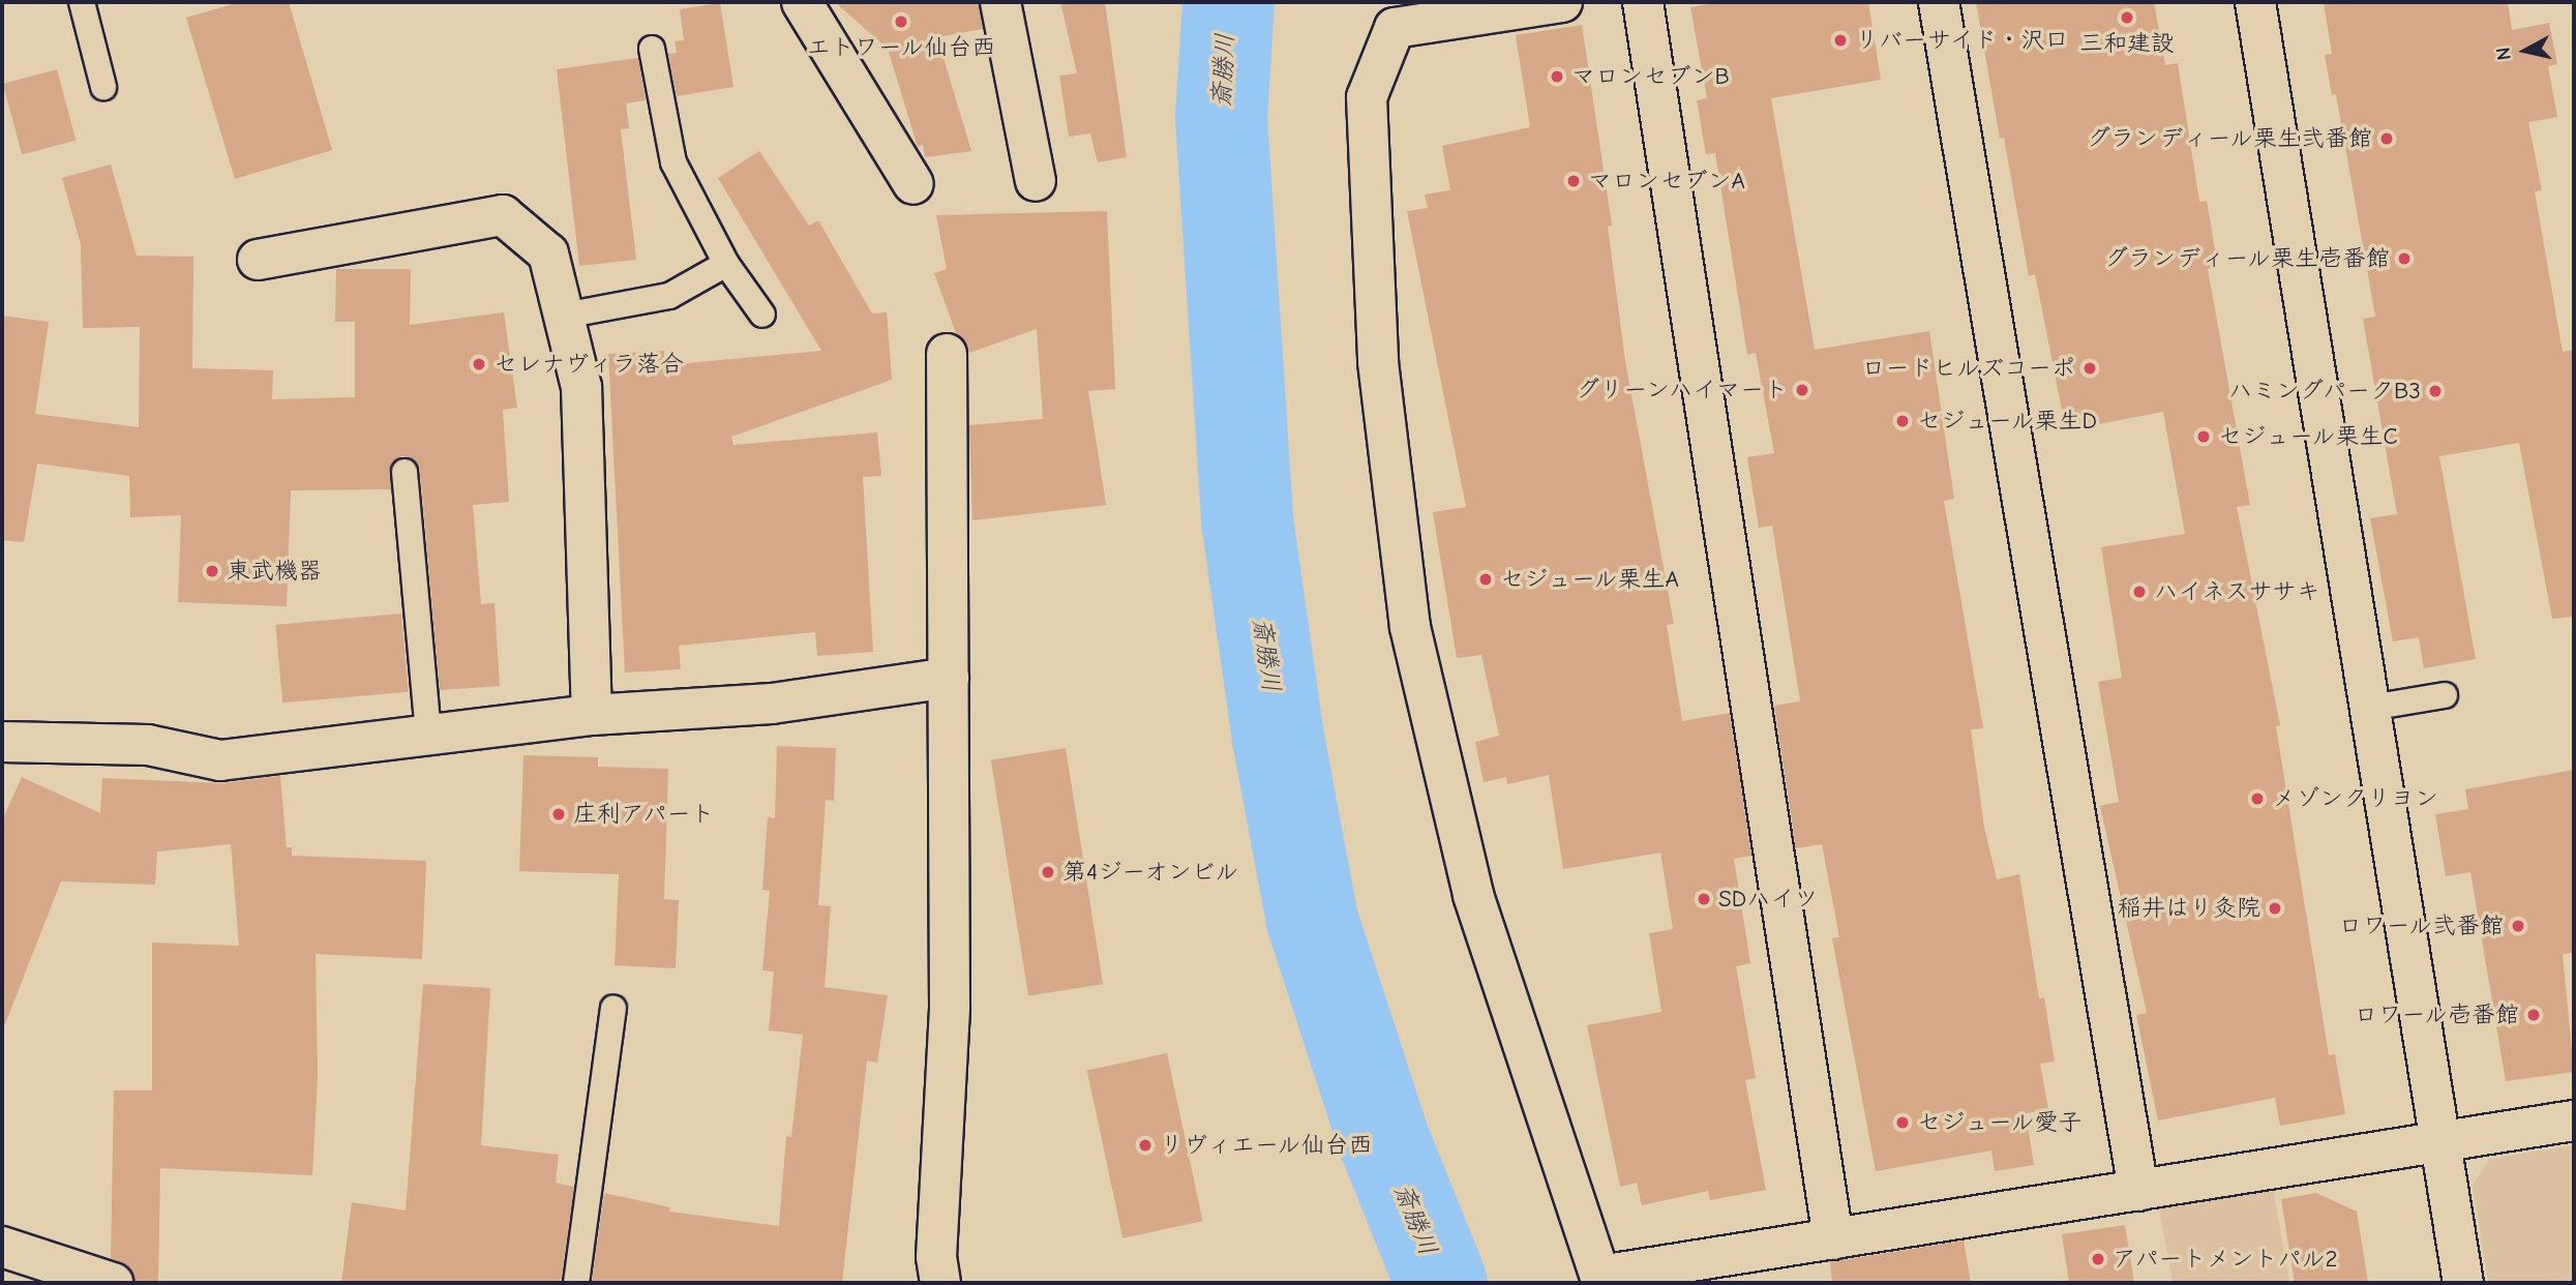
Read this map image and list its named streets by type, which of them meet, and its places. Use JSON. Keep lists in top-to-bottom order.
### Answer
{
  "water": ["斎勝川"],
  "places": [
    "三和建設",
    "エトワール仙台西",
    "リバーサイド・沢口",
    "マロンセブンB",
    "グランディール栗生弐番館",
    "マロンセブンA",
    "グランディール栗生壱番館",
    "セレナヴィラ落合",
    "ロードヒルズコーポ",
    "グリーンハイマート",
    "ハミングパークB3",
    "セジュール栗生D",
    "セジュール栗生C",
    "東武機器",
    "セジュール栗生A",
    "ハイネスササキ",
    "メゾンクリヨン",
    "庄利アパート",
    "第4ジーオンビル",
    "SDハイツ",
    "稲井はり灸院",
    "ロワール弐番館",
    "ロワール壱番館",
    "セジュール愛子",
    "リヴィエール仙台西",
    "アパートメントパル2"
  ],
  "north": "left"
}
